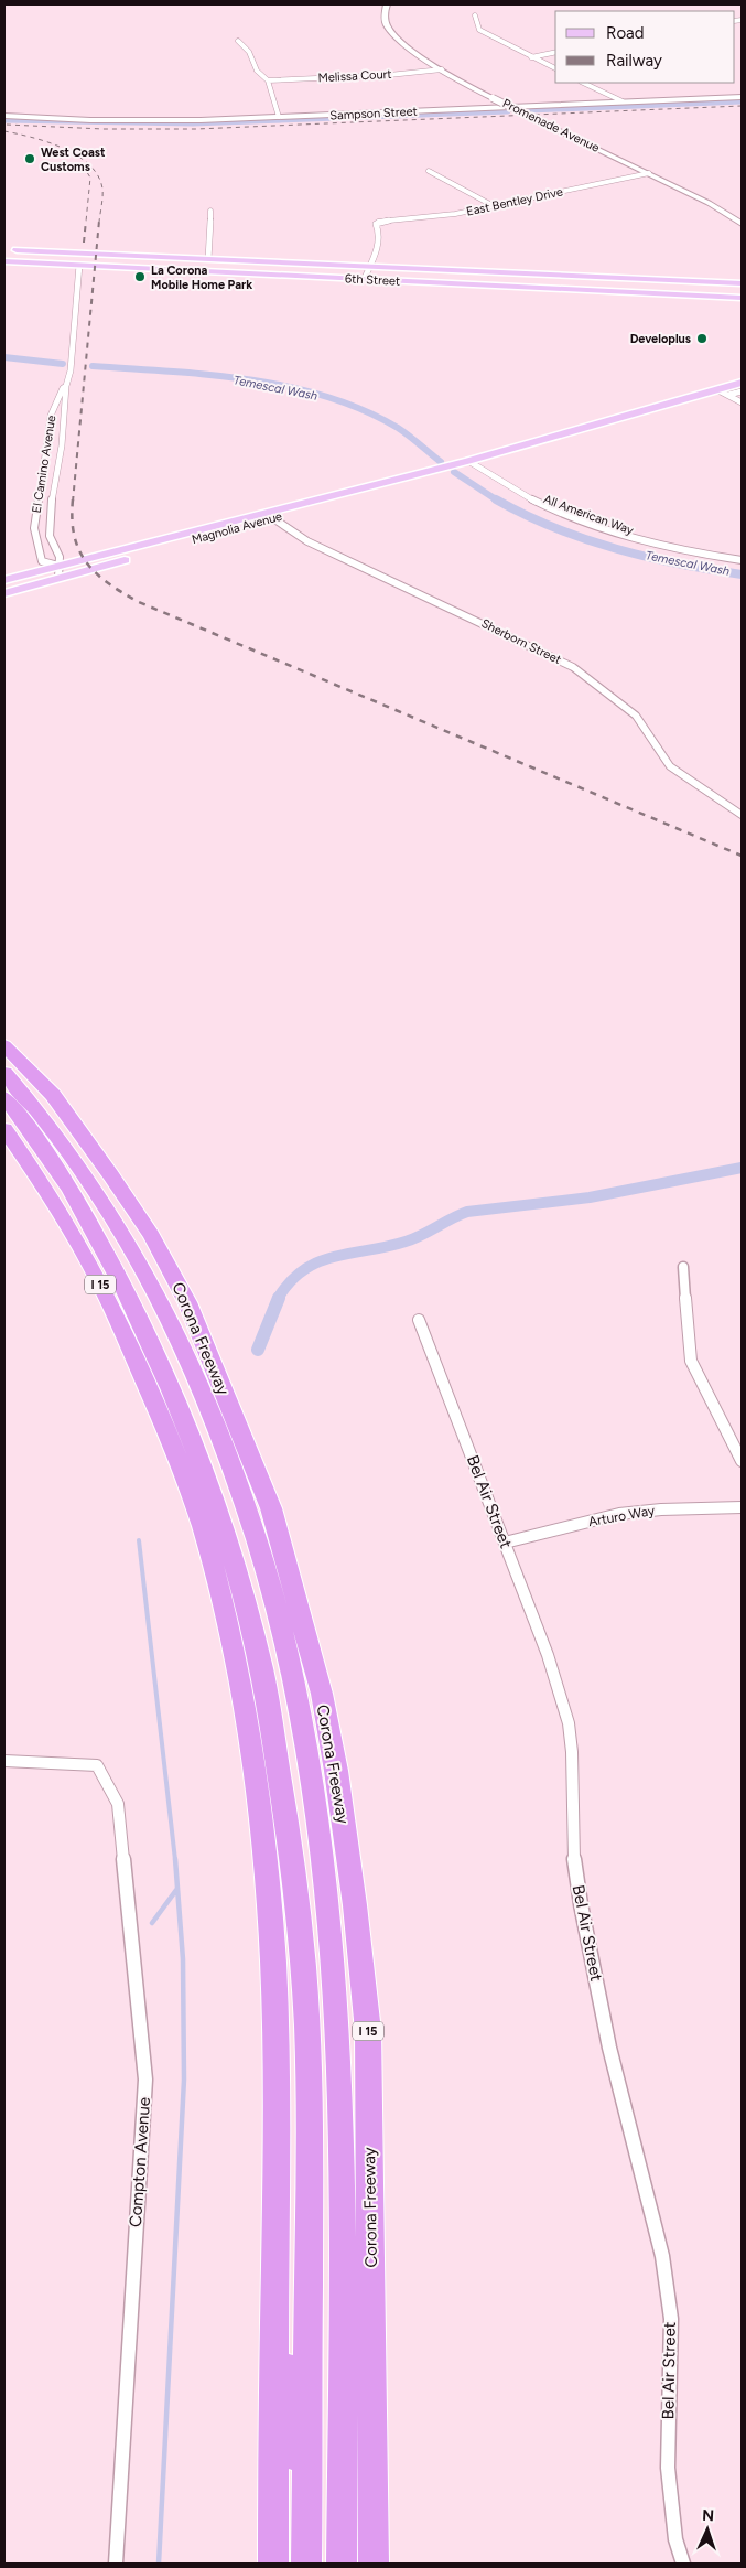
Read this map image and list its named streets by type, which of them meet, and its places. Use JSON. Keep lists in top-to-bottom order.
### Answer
{
  "streets": {
    "highway": ["I 15", "Corona Freeway"],
    "main road": [
      "Sampson Street",
      "Promenade Avenue",
      "6th Street",
      "Magnolia Avenue"
    ],
    "street": [
      "Melissa Court",
      "East Bentley Drive",
      "El Camino Avenue",
      "All American Way",
      "Sherborn Street",
      "Bel Air Street",
      "Arturo Way",
      "Compton Avenue"
    ]
  },
  "crossings": [
    ["Melissa Court", "Promenade Avenue"],
    ["Promenade Avenue", "East Bentley Drive"],
    ["East Bentley Drive", "6th Street"],
    ["6th Street", "El Camino Avenue"],
    ["El Camino Avenue", "Magnolia Avenue"],
    ["All American Way", "Magnolia Avenue"],
    ["Magnolia Avenue", "Sherborn Street"],
    ["Bel Air Street", "Arturo Way"]
  ],
  "water": ["Temescal Wash"],
  "places": ["West Coast Customs", "La Corona Mobile Home Park", "Developlus"],
  "legend": ["Road", "Railway"],
  "north": "top"
}
